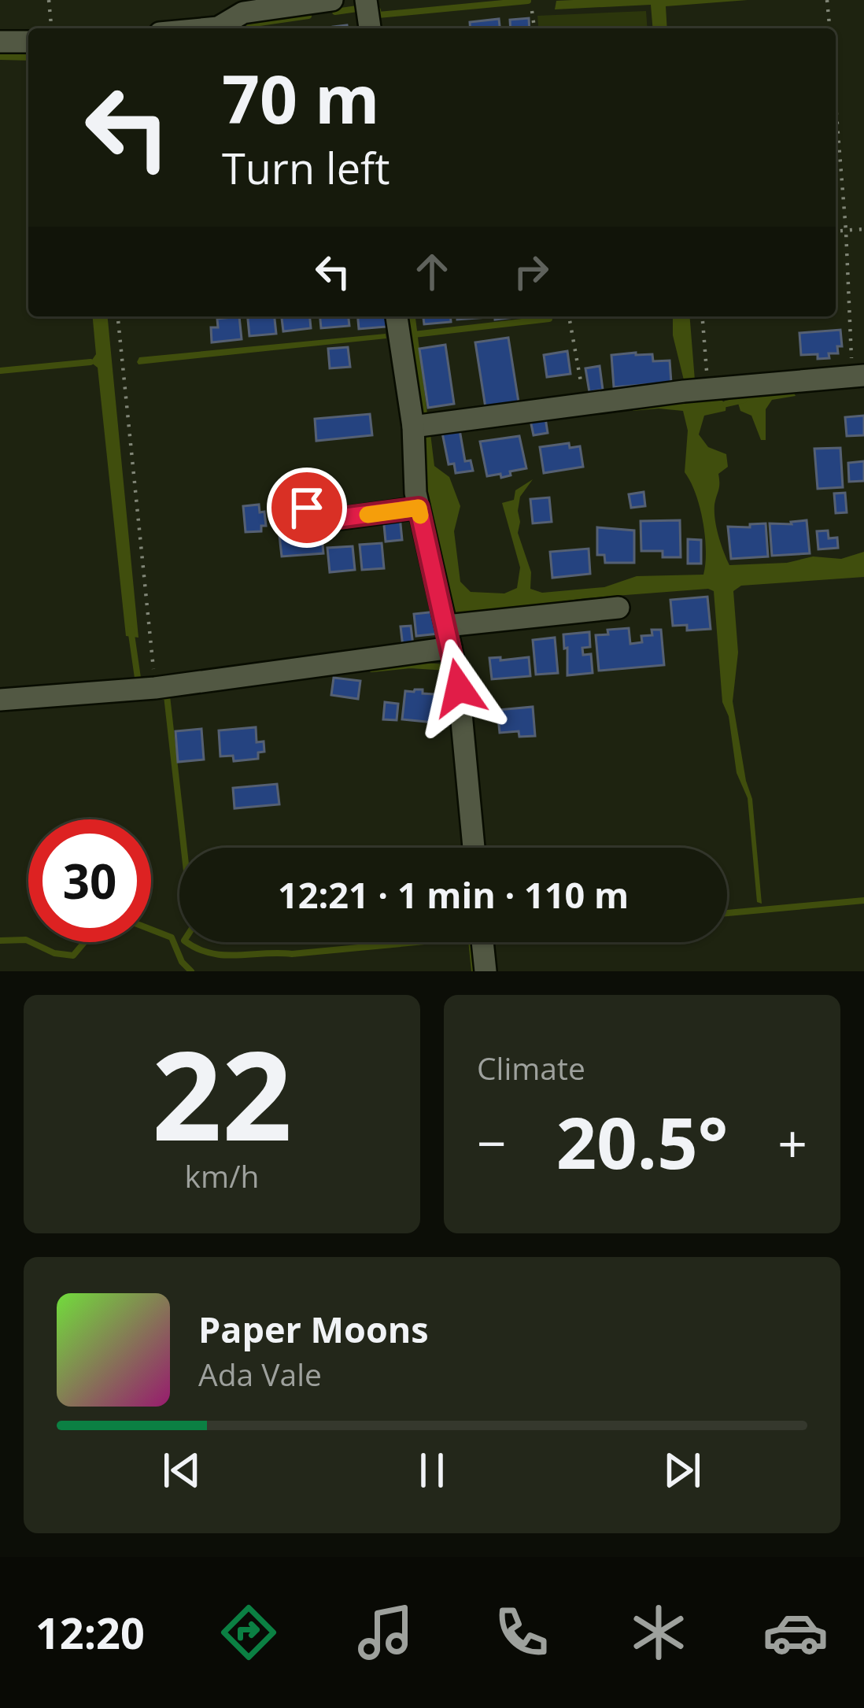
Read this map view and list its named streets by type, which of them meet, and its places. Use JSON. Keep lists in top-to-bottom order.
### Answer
{
  "page": {
    "turn": ["70 m", "Turn left"],
    "limit": "30",
    "trip": "12:21 · 1 min · 110 m",
    "tile": [
      ["22", "km/h"],
      "Climate"
    ],
    "heat": ["−", "20.5°", "+"],
    "song": ["Paper Moons", "Ada Vale"],
    "tabs": "12:20"
  }
}
